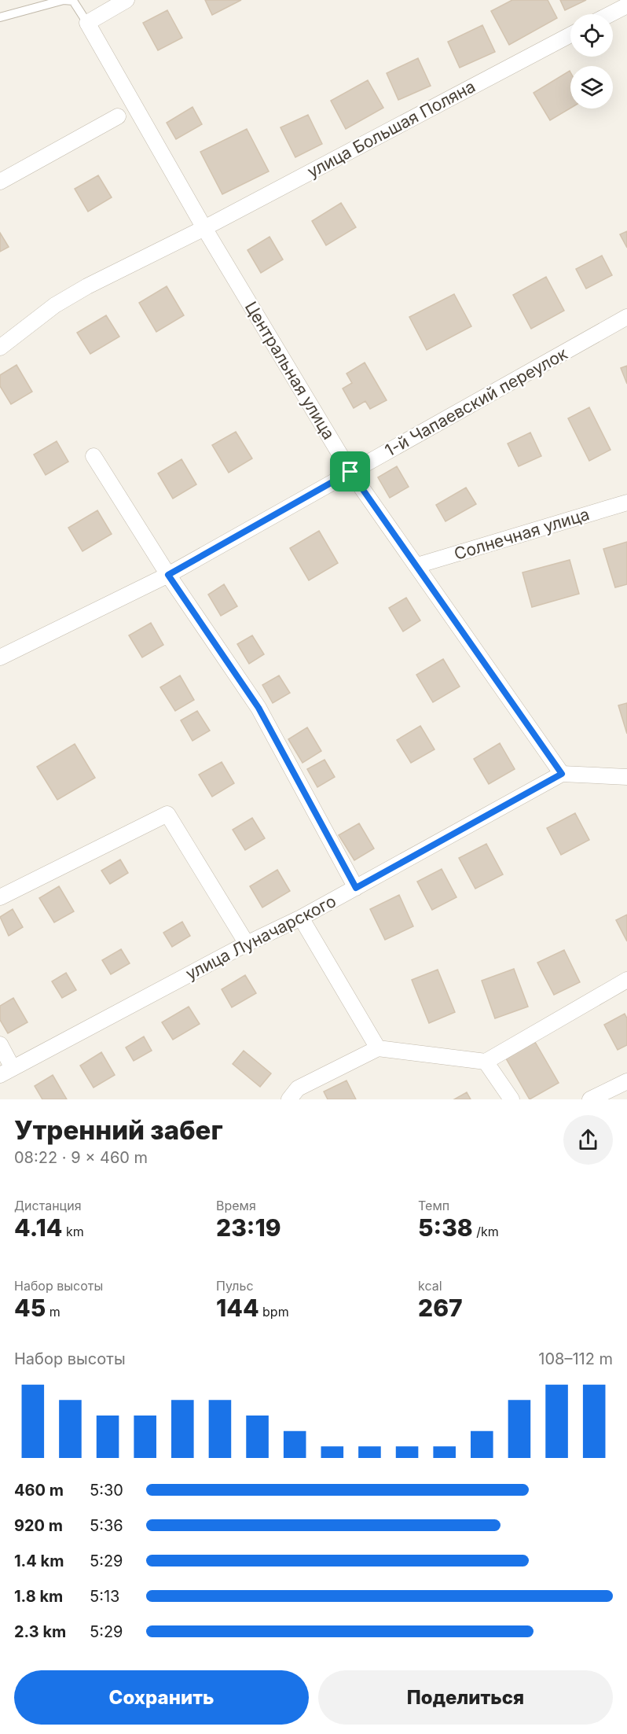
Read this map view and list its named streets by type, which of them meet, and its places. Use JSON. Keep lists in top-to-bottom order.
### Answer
{
  "streets": {
    "street": [
      "улица Большая Поляна",
      "Центральная улица",
      "1-й Чапаевский переулок",
      "Солнечная улица",
      "улица Луначарского"
    ]
  },
  "crossings": [
    ["улица Большая Поляна", "Центральная улица"],
    ["Центральная улица", "1-й Чапаевский переулок"],
    ["Центральная улица", "Солнечная улица"],
    ["Центральная улица", "улица Луначарского"]
  ],
  "page": {
    "heading": ["Утренний забег", "08:22 · 9 × 460 m"],
    "stats": [
      ["Дистанция", "4.14 km"],
      ["Время", "23:19"],
      ["Темп", "5:38 /km"],
      ["Набор высоты", "45 m"],
      ["Пульс", "144 bpm"],
      ["kcal", "267"]
    ],
    "chart": ["Набор высоты", "108–112 m"],
    "list": [
      {
        "name": "460 m",
        "note": "5:30"
      },
      {
        "name": "920 m",
        "note": "5:36"
      },
      {
        "name": "1.4 km",
        "note": "5:29"
      },
      {
        "name": "1.8 km",
        "note": "5:13"
      },
      {
        "name": "2.3 km",
        "note": "5:29"
      }
    ],
    "buttons": ["Сохранить", "Поделиться"]
  }
}
